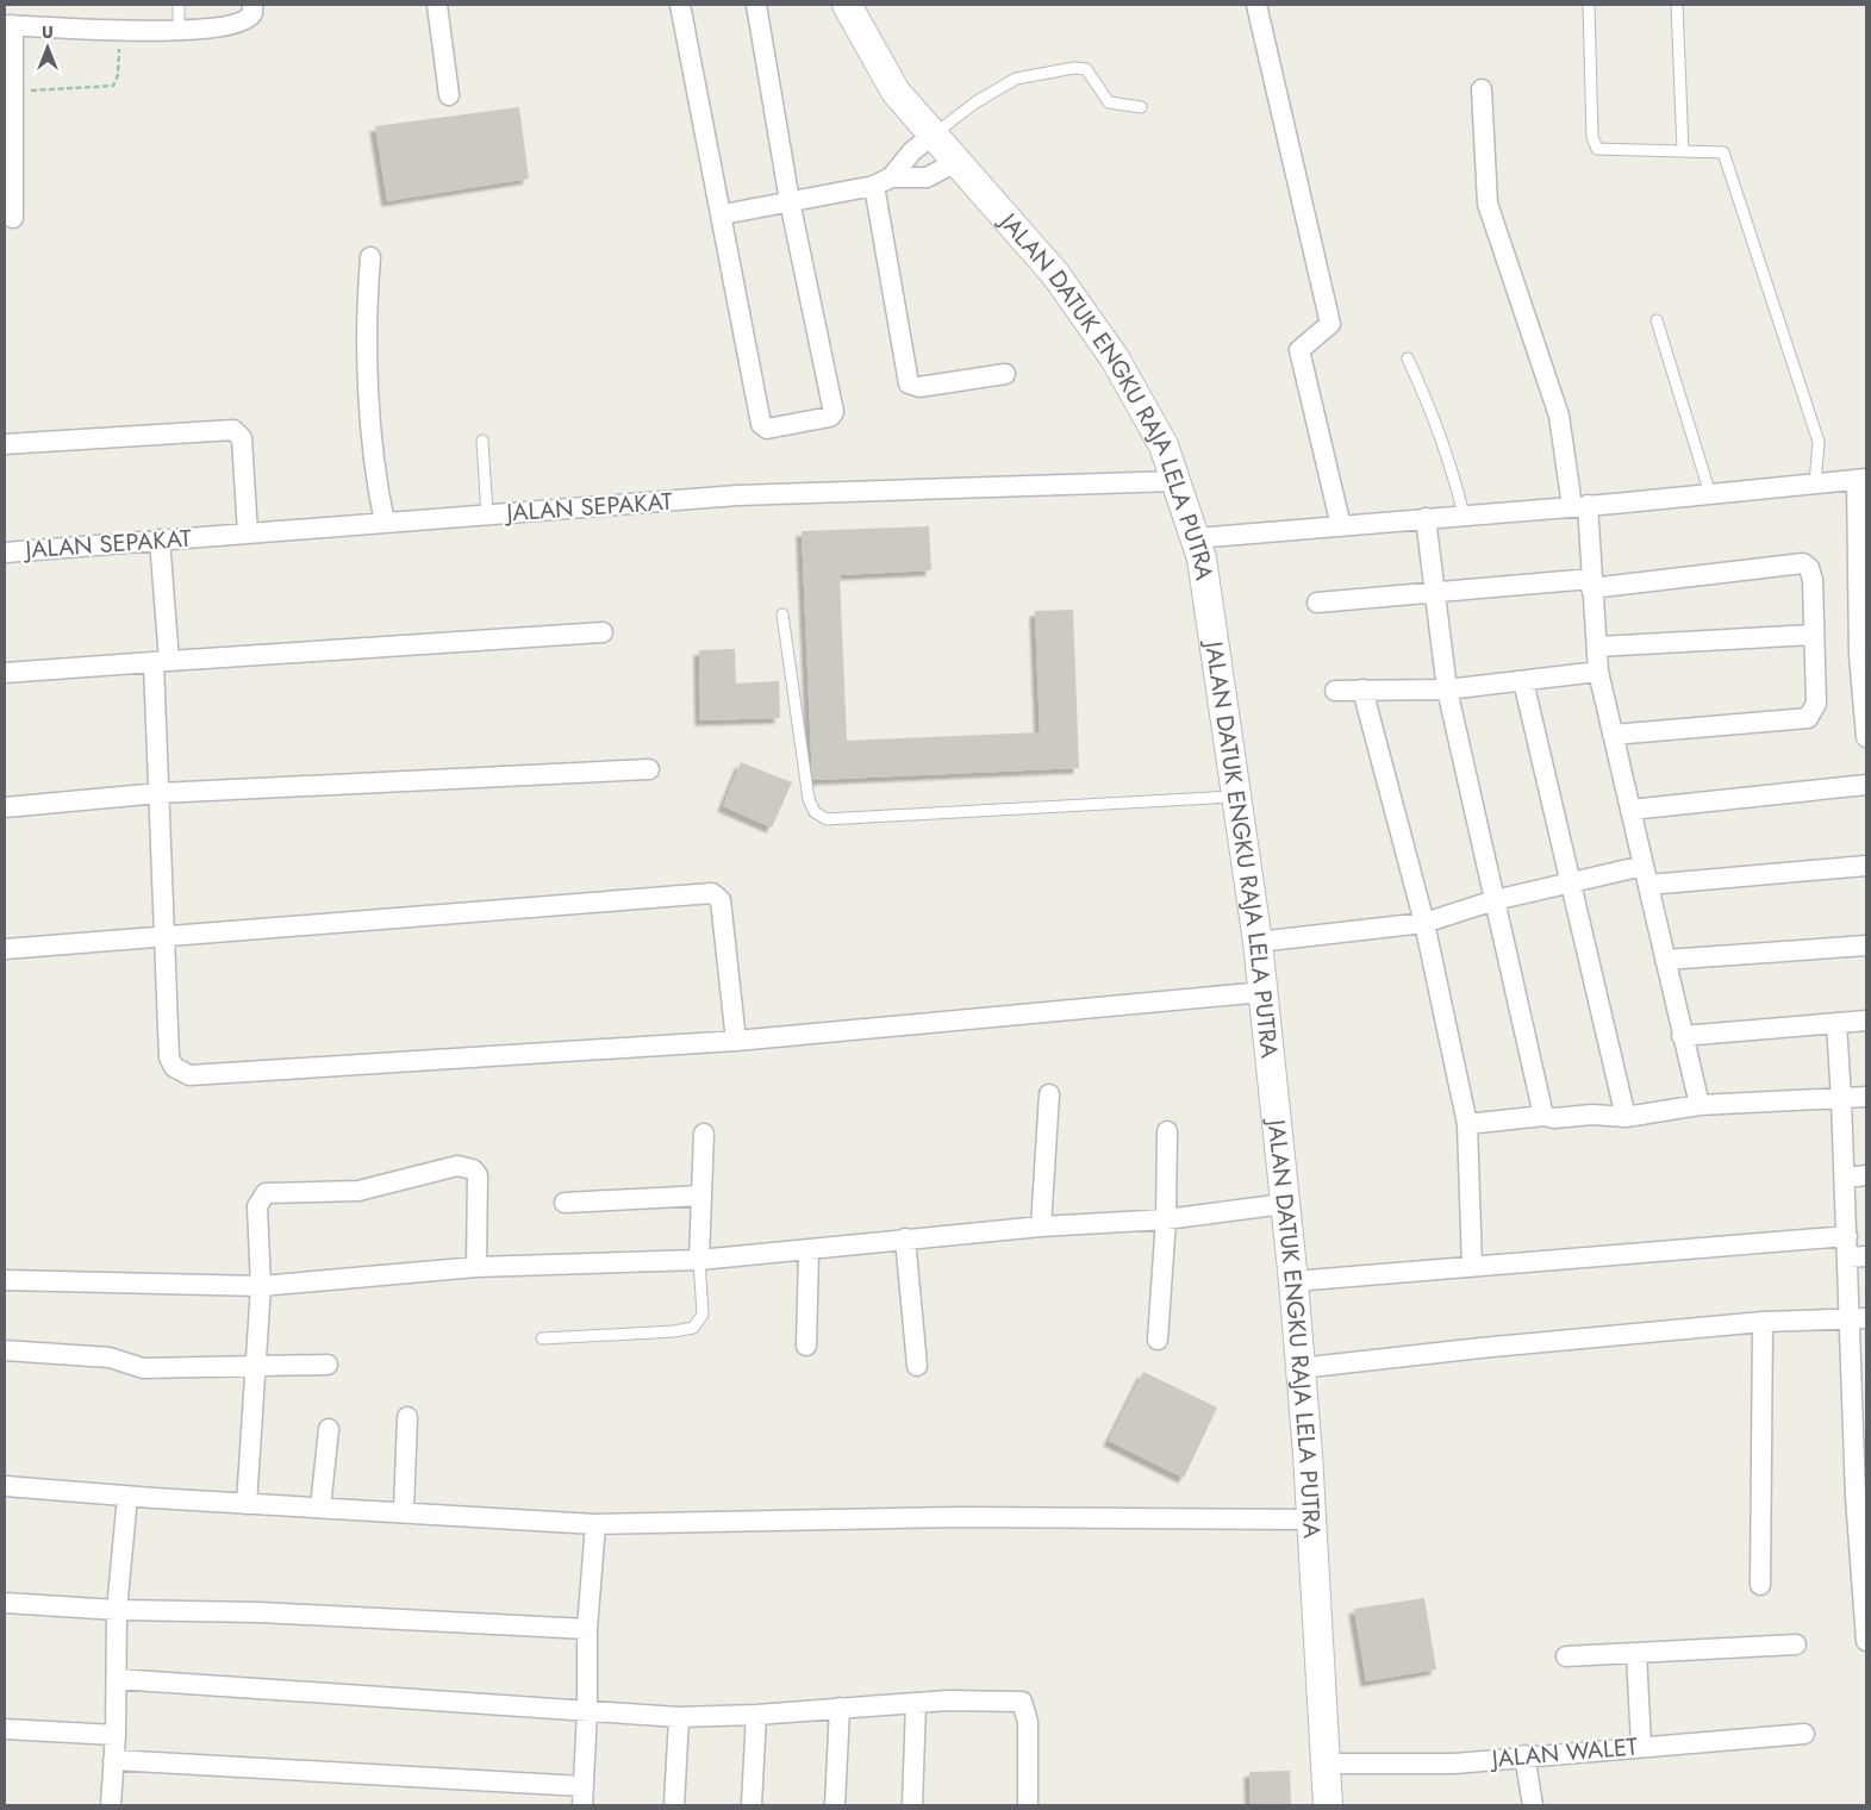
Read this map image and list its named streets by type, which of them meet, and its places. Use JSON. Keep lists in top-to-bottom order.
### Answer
{
  "streets": {
    "street": ["JALAN DATUK ENGKU RAJA LELA PUTRA", "JALAN SEPAKAT", "JALAN WALET"]
  },
  "crossings": [
    ["JALAN DATUK ENGKU RAJA LELA PUTRA", "JALAN SEPAKAT"],
    ["JALAN DATUK ENGKU RAJA LELA PUTRA", "JALAN WALET"]
  ],
  "north": "top"
}
